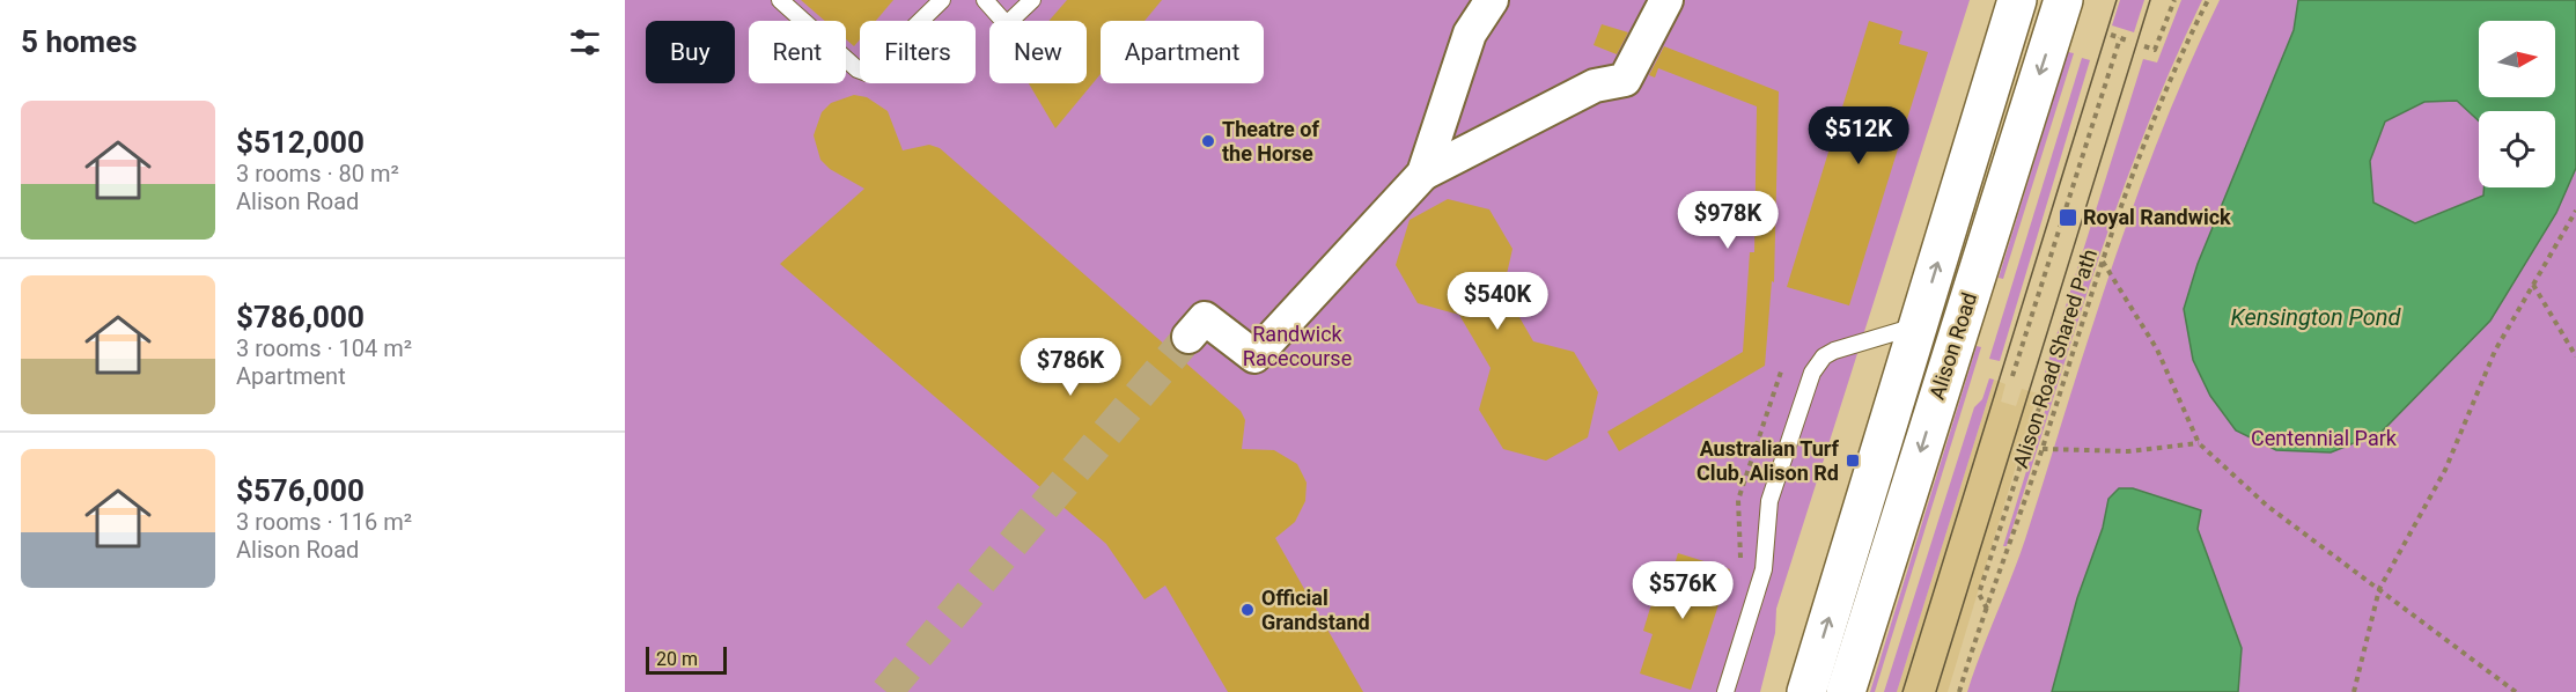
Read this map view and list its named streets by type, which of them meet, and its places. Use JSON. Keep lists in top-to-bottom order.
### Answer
{
  "streets": {
    "main road": ["Alison Road"],
    "path": ["Alison Road Shared Path"]
  },
  "water": ["Kensington Pond"],
  "parks": ["Randwick Racecourse", "Centennial Park"],
  "places": {
    "other": ["Theatre of the Horse", "Official Grandstand"],
    "transit": ["Royal Randwick", "Australian Turf Club, Alison Rd"]
  },
  "scale_bar": "20 m",
  "north": "right",
  "page": {
    "heading": "5 homes",
    "chip": [
      "Buy",
      "Rent",
      "Filters",
      "New",
      "Apartment"
    ],
    "list": [
      {
        "name": "$512,000",
        "note": "3 rooms · 80 m² · Alison Road"
      },
      {
        "name": "$786,000",
        "note": "3 rooms · 104 m² · Apartment"
      },
      {
        "name": "$576,000",
        "note": "3 rooms · 116 m² · Alison Road"
      }
    ],
    "price": [
      "$512K",
      "$978K",
      "$540K",
      "$786K",
      "$576K"
    ],
    "scale": "20 m"
  }
}
